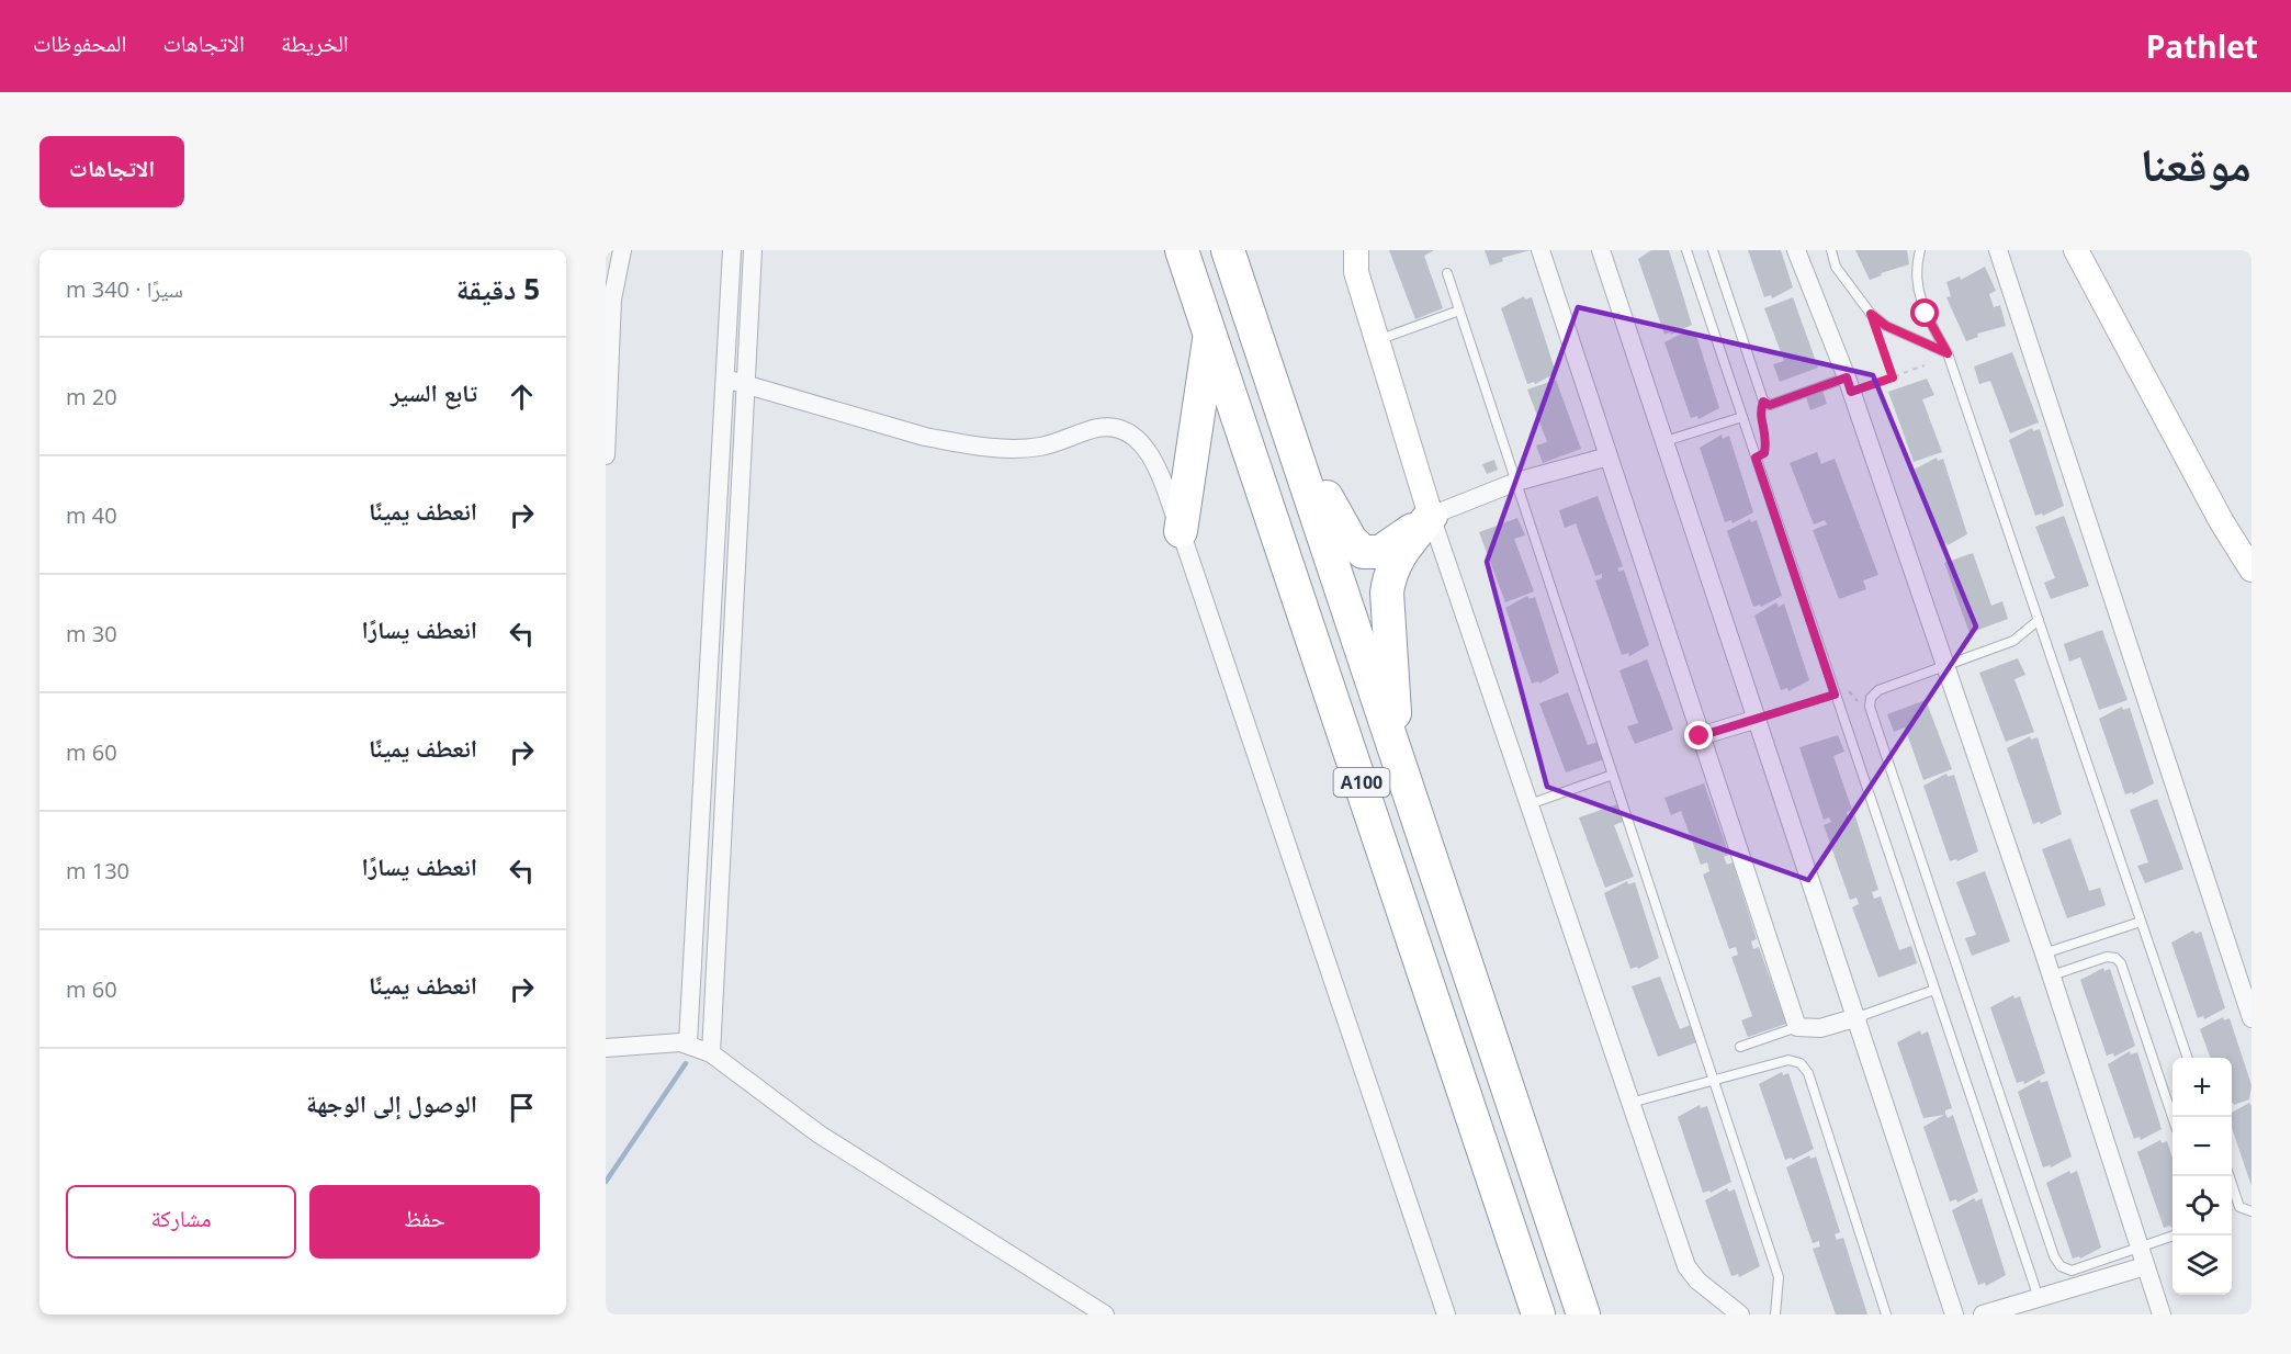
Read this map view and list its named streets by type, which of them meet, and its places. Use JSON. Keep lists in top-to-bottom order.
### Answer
{
  "streets": {
    "highway": ["A100"]
  },
  "page": {
    "header": "Pathlet",
    "nav": ["الخريطة", "الاتجاهات", "المحفوظات"],
    "title": "موقعنا",
    "buttons": [
      "الاتجاهات",
      ["حفظ", "مشاركة"]
    ],
    "heading": ["5 دقيقة", "سيرًا · 340 m"],
    "list": [
      ["تابع السير", "20 m"],
      ["انعطف يمينًا", "40 m"],
      ["انعطف يسارًا", "30 m"],
      ["انعطف يمينًا", "60 m"],
      ["انعطف يسارًا", "130 m"],
      ["انعطف يمينًا", "60 m"],
      "الوصول إلى الوجهة"
    ],
    "map_buttons": ["+", "−"]
  }
}
